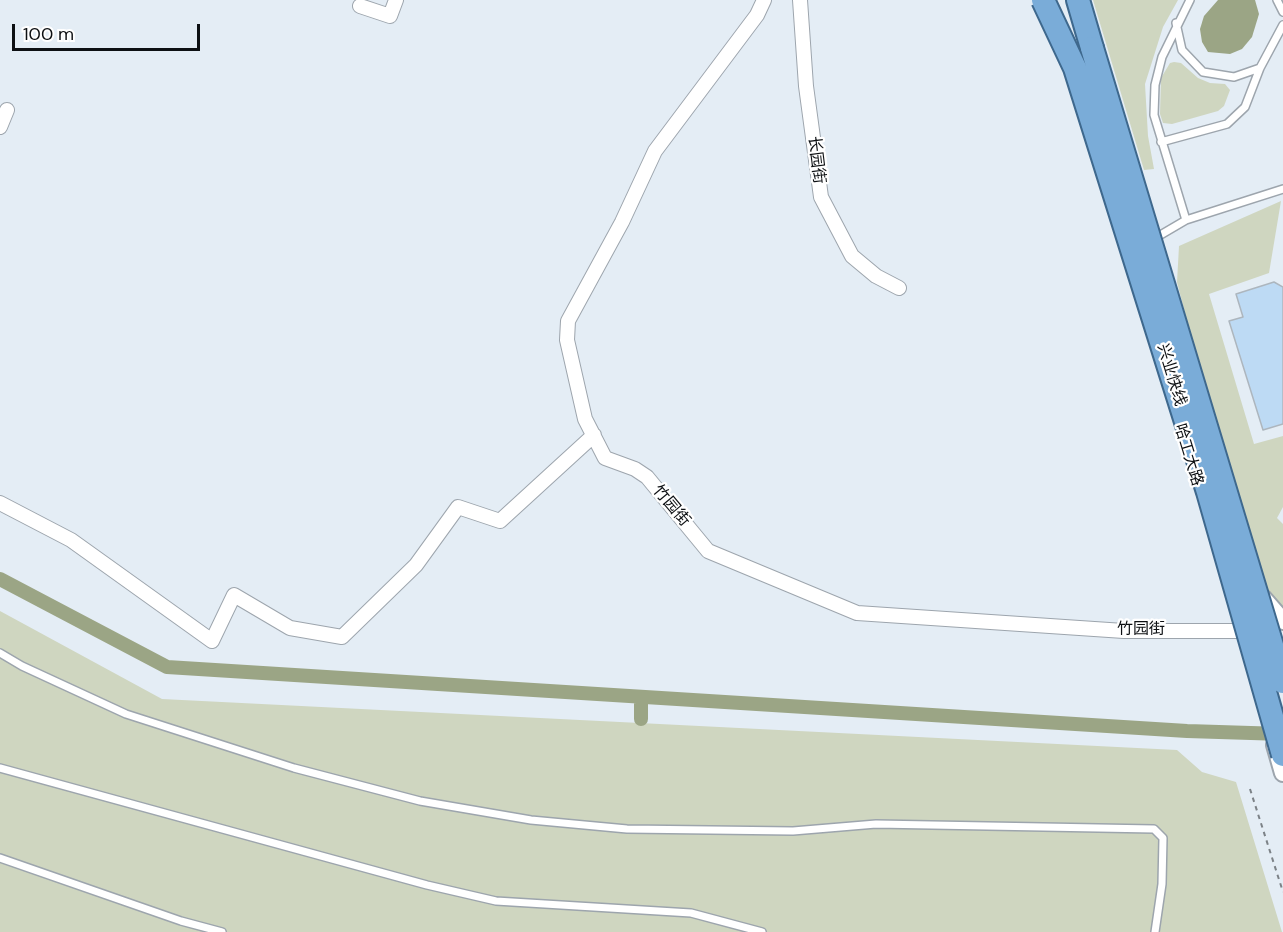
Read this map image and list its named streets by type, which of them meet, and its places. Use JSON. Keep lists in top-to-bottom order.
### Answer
{
  "streets": {
    "highway": ["兴业快线"],
    "street": ["长园街", "哈工大路", "竹园街"]
  },
  "crossings": [
    ["兴业快线", "哈工大路"],
    ["哈工大路", "竹园街"]
  ],
  "scale_bar": "100 m"
}
